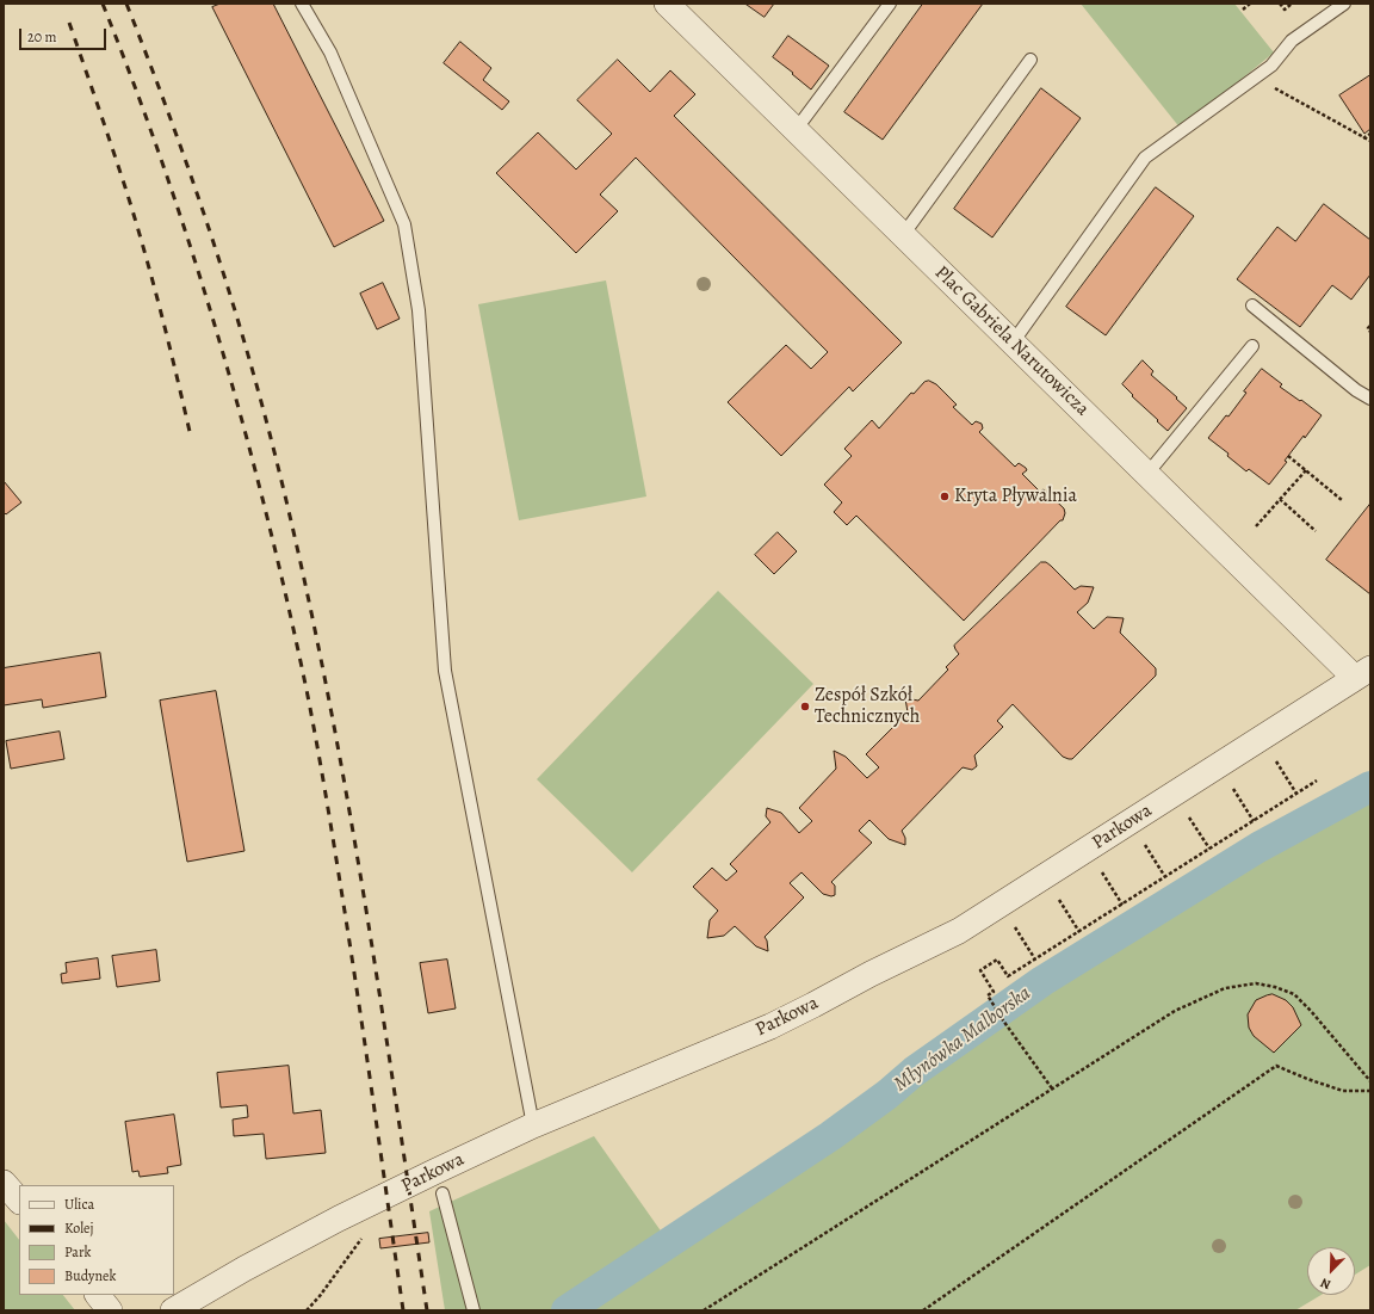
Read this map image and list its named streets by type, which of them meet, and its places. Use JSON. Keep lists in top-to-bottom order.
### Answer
{
  "streets": {
    "street": ["Plac Gabriela Narutowicza", "Parkowa"]
  },
  "crossings": [
    ["Plac Gabriela Narutowicza", "Parkowa"]
  ],
  "water": ["Młynówka Malborska"],
  "places": ["Kryta Pływalnia", "Zespół Szkół Technicznych"],
  "legend": [
    "Ulica",
    "Kolej",
    "Park",
    "Budynek"
  ],
  "scale_bar": "20 m",
  "north": "bottom left"
}
